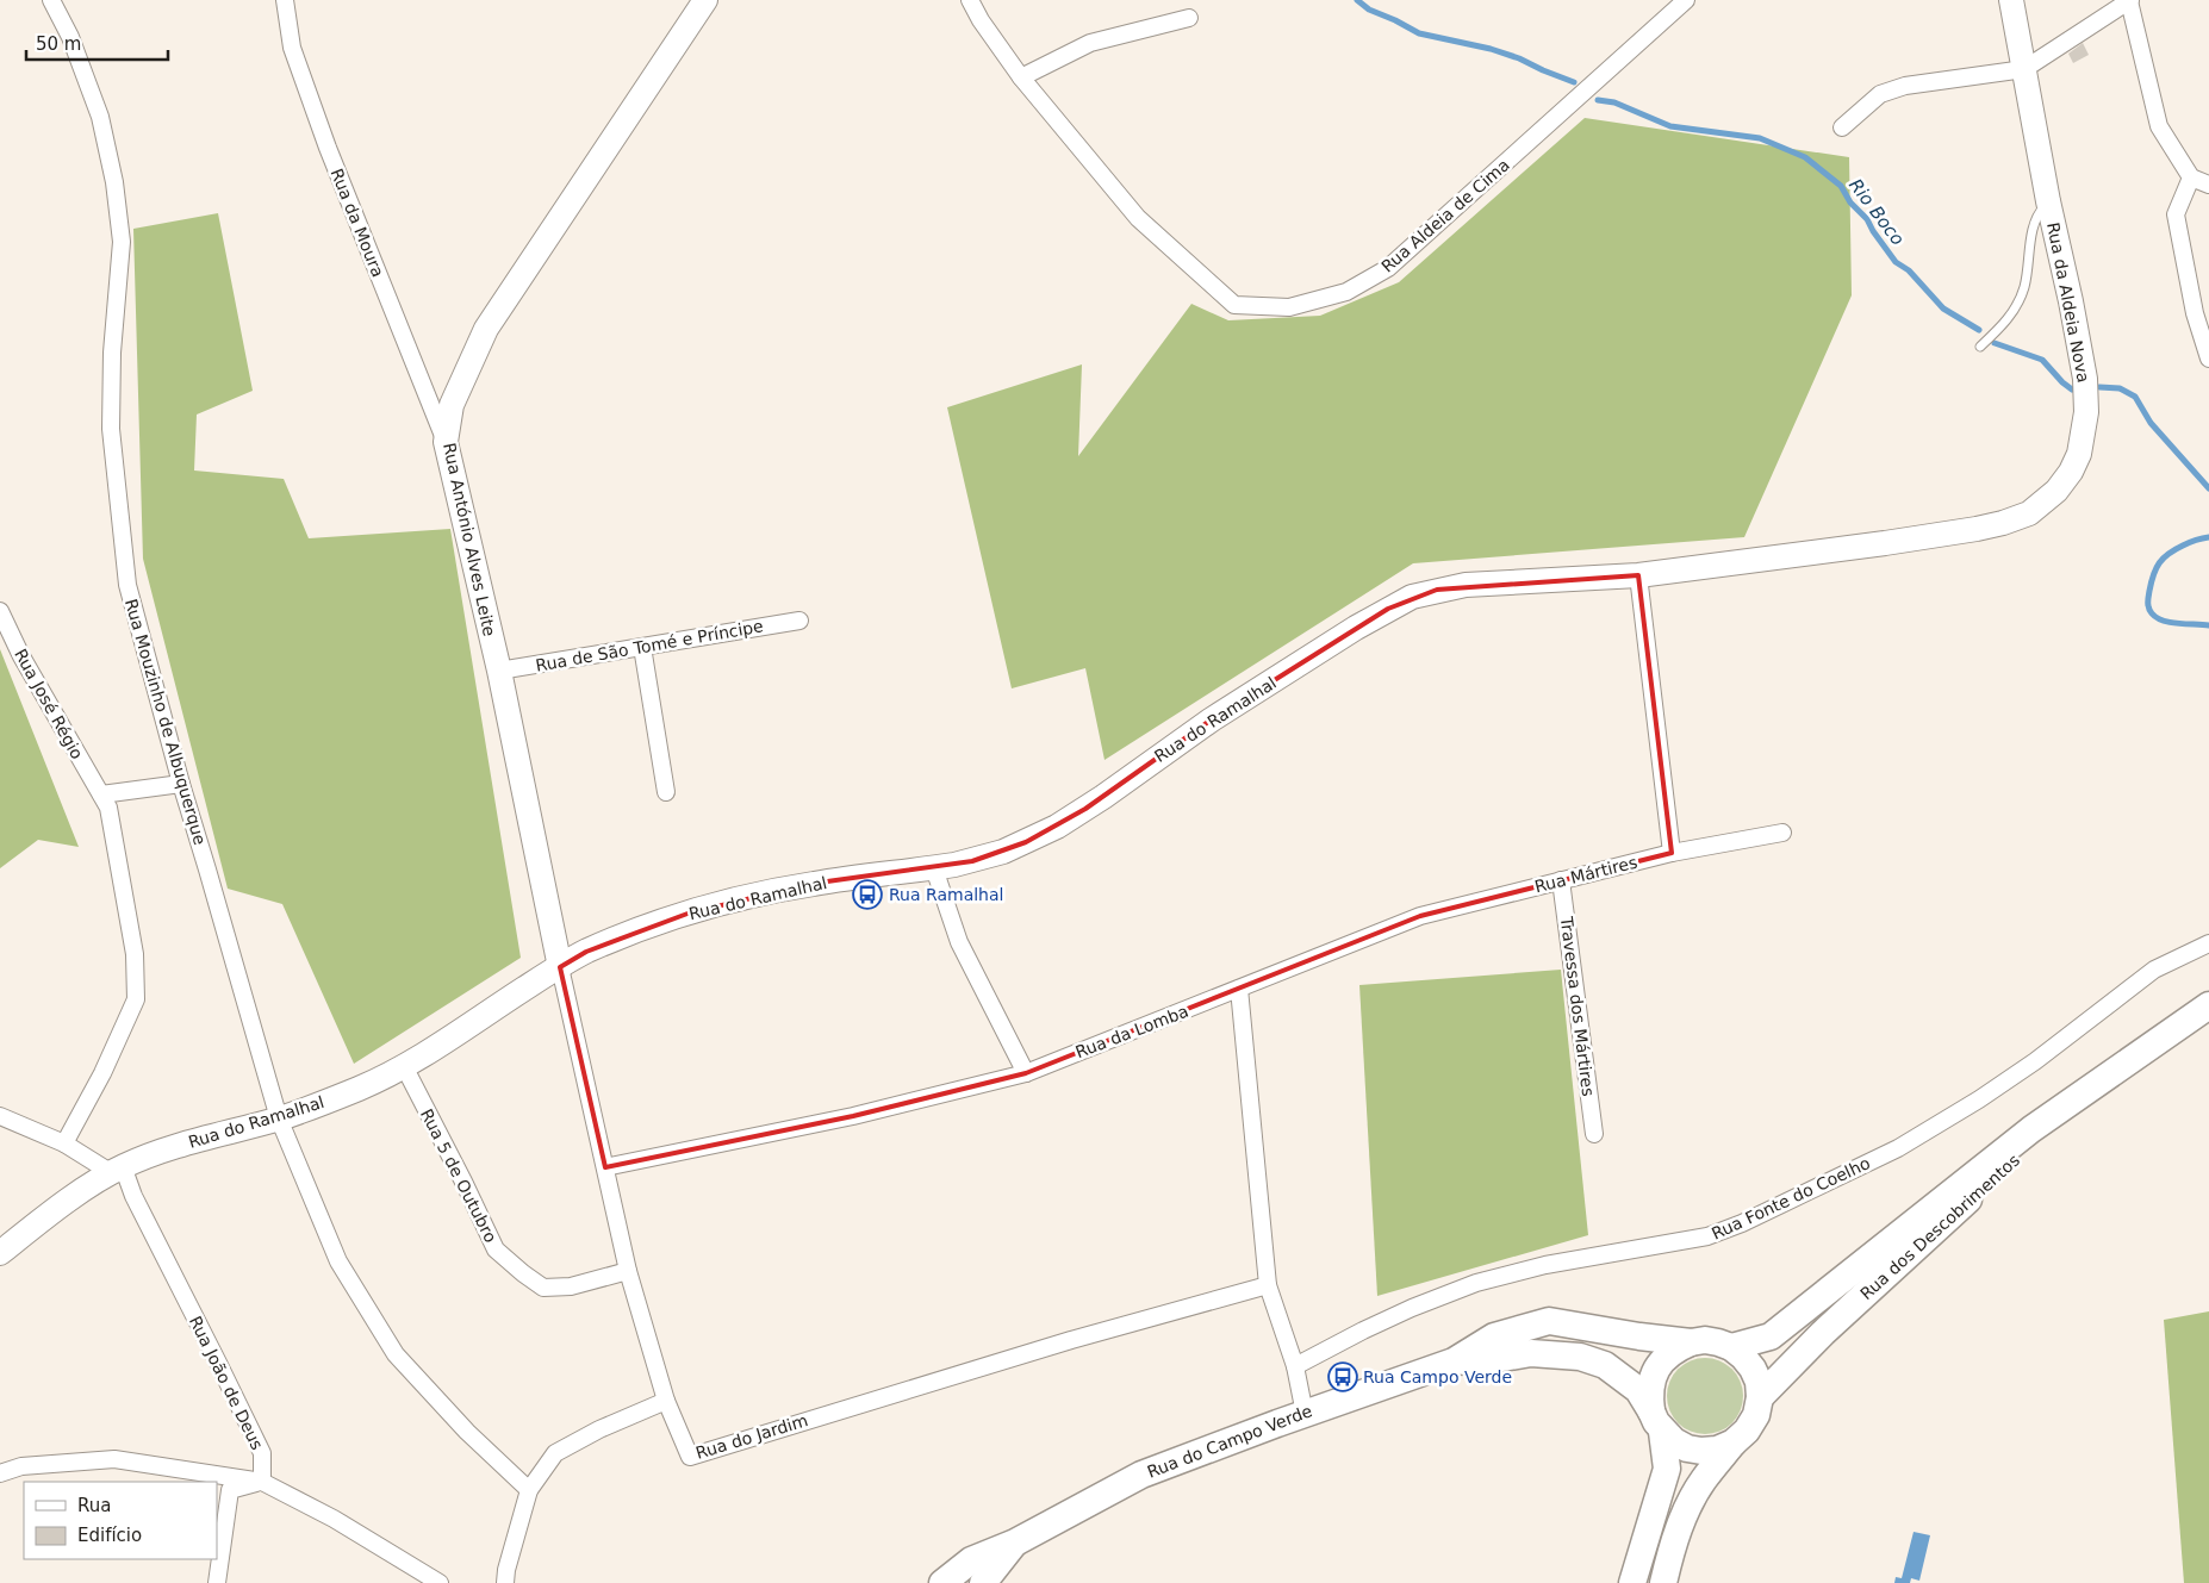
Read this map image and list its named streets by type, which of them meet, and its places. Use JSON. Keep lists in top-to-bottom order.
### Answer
{
  "streets": {
    "main road": ["Rua dos Descobrimentos", "Rua do Campo Verde"],
    "street": [
      "Rua Aldeia de Cima",
      "Rua da Moura",
      "Rua da Aldeia Nova",
      "Rua António Alves Leite",
      "Rua de São Tomé e Príncipe",
      "Rua José Régio",
      "Rua do Ramalhal",
      "Rua Mouzinho de Albuquerque",
      "Rua Mártires",
      "Travessa dos Mártires",
      "Rua da Lomba",
      "Rua 5 de Outubro",
      "Rua Fonte do Coelho",
      "Rua João de Deus",
      "Rua do Jardim"
    ]
  },
  "crossings": [
    ["Rua da Moura", "Rua António Alves Leite"],
    ["Rua da Aldeia Nova", "Rua do Ramalhal"],
    ["Rua António Alves Leite", "Rua de São Tomé e Príncipe"],
    ["Rua António Alves Leite", "Rua do Ramalhal"],
    ["Rua António Alves Leite", "Rua do Jardim"],
    ["Rua do Ramalhal", "Rua Mouzinho de Albuquerque"],
    ["Rua do Ramalhal", "Rua 5 de Outubro"],
    ["Rua do Ramalhal", "Rua João de Deus"],
    ["Rua do Ramalhal", "Rua do Jardim"],
    ["Rua Mártires", "Travessa dos Mártires"],
    ["Rua Mártires", "Rua da Lomba"],
    ["Rua da Lomba", "Rua do Jardim"],
    ["Rua 5 de Outubro", "Rua do Jardim"],
    ["Rua dos Descobrimentos", "Rua do Campo Verde"]
  ],
  "water": ["Rio Boco"],
  "places": {
    "bus stop": ["Rua Ramalhal", "Rua Campo Verde"]
  },
  "legend": ["Rua", "Edifício"],
  "scale_bar": "50 m"
}
